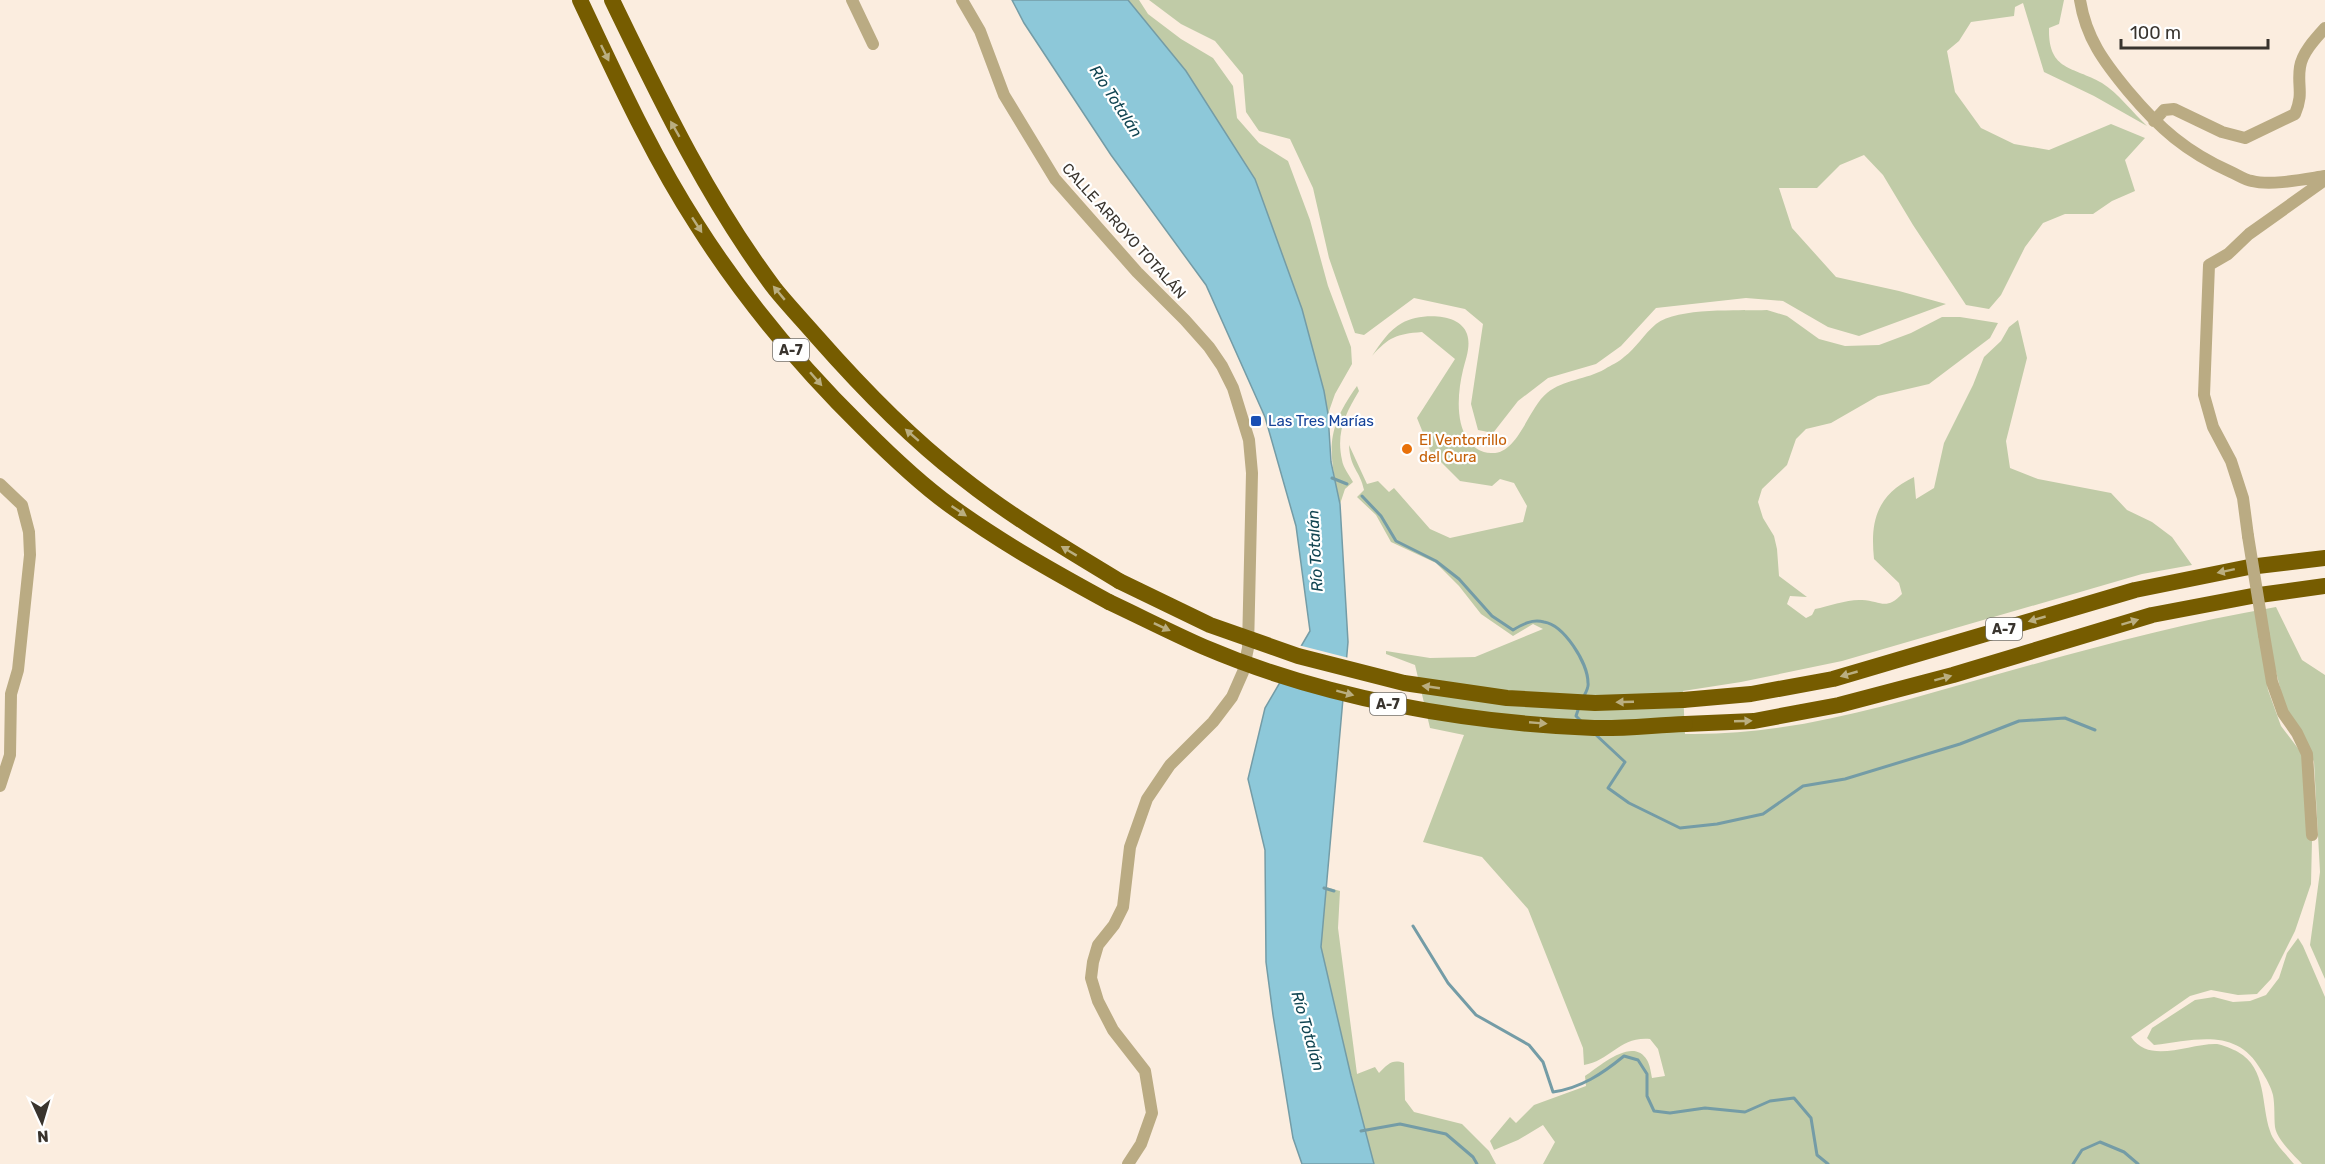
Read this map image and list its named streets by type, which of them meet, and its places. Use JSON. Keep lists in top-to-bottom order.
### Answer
{
  "streets": {
    "highway": ["A-7"],
    "street": ["CALLE ARROYO TOTALÁN"]
  },
  "water": ["Río Totalán"],
  "places": {
    "transit": ["Las Tres Marías"],
    "other": ["El Ventorrillo del Cura"]
  },
  "scale_bar": "100 m",
  "north": "bottom"
}
